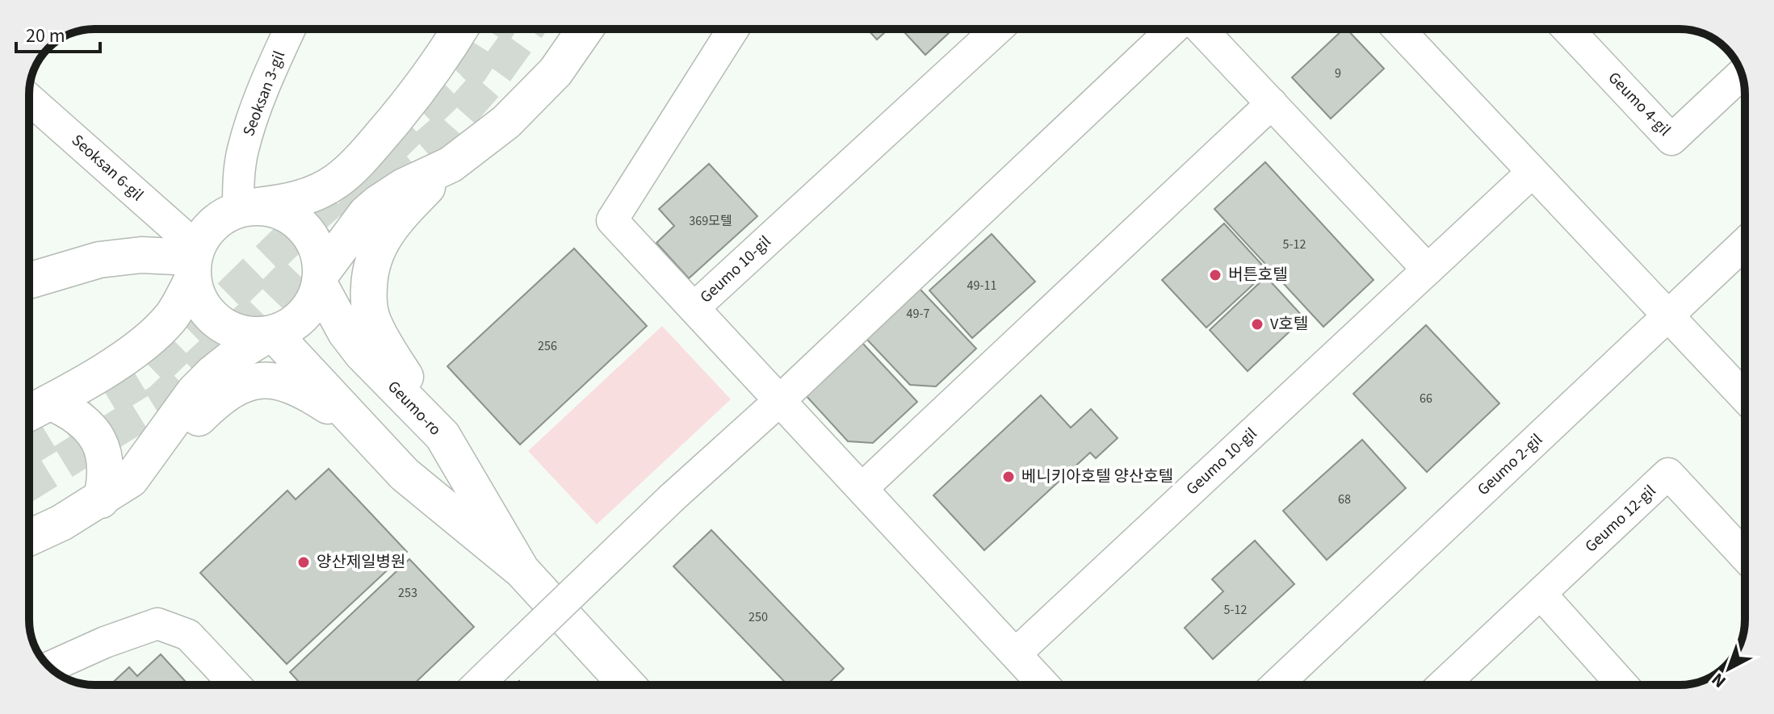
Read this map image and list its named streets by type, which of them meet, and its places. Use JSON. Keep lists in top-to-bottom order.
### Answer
{
  "streets": {
    "main road": ["Geumo-ro"],
    "street": [
      "Seoksan 3-gil",
      "Geumo 4-gil",
      "Seoksan 6-gil",
      "Geumo 10-gil",
      "Geumo 2-gil",
      "Geumo 12-gil"
    ]
  },
  "crossings": [
    ["Seoksan 3-gil", "Seoksan 6-gil"],
    ["Seoksan 3-gil", "Geumo-ro"],
    ["Seoksan 6-gil", "Geumo-ro"]
  ],
  "places": [
    "버튼호텔",
    "V호텔",
    "베니키아호텔 양산호텔",
    "양산제일병원"
  ],
  "house_numbers": [
    "9",
    "369모텔",
    "5-12",
    "49-11",
    "49-7",
    "256",
    "66",
    "68",
    "253",
    "5-12",
    "250"
  ],
  "scale_bar": "20 m",
  "north": "bottom left"
}
